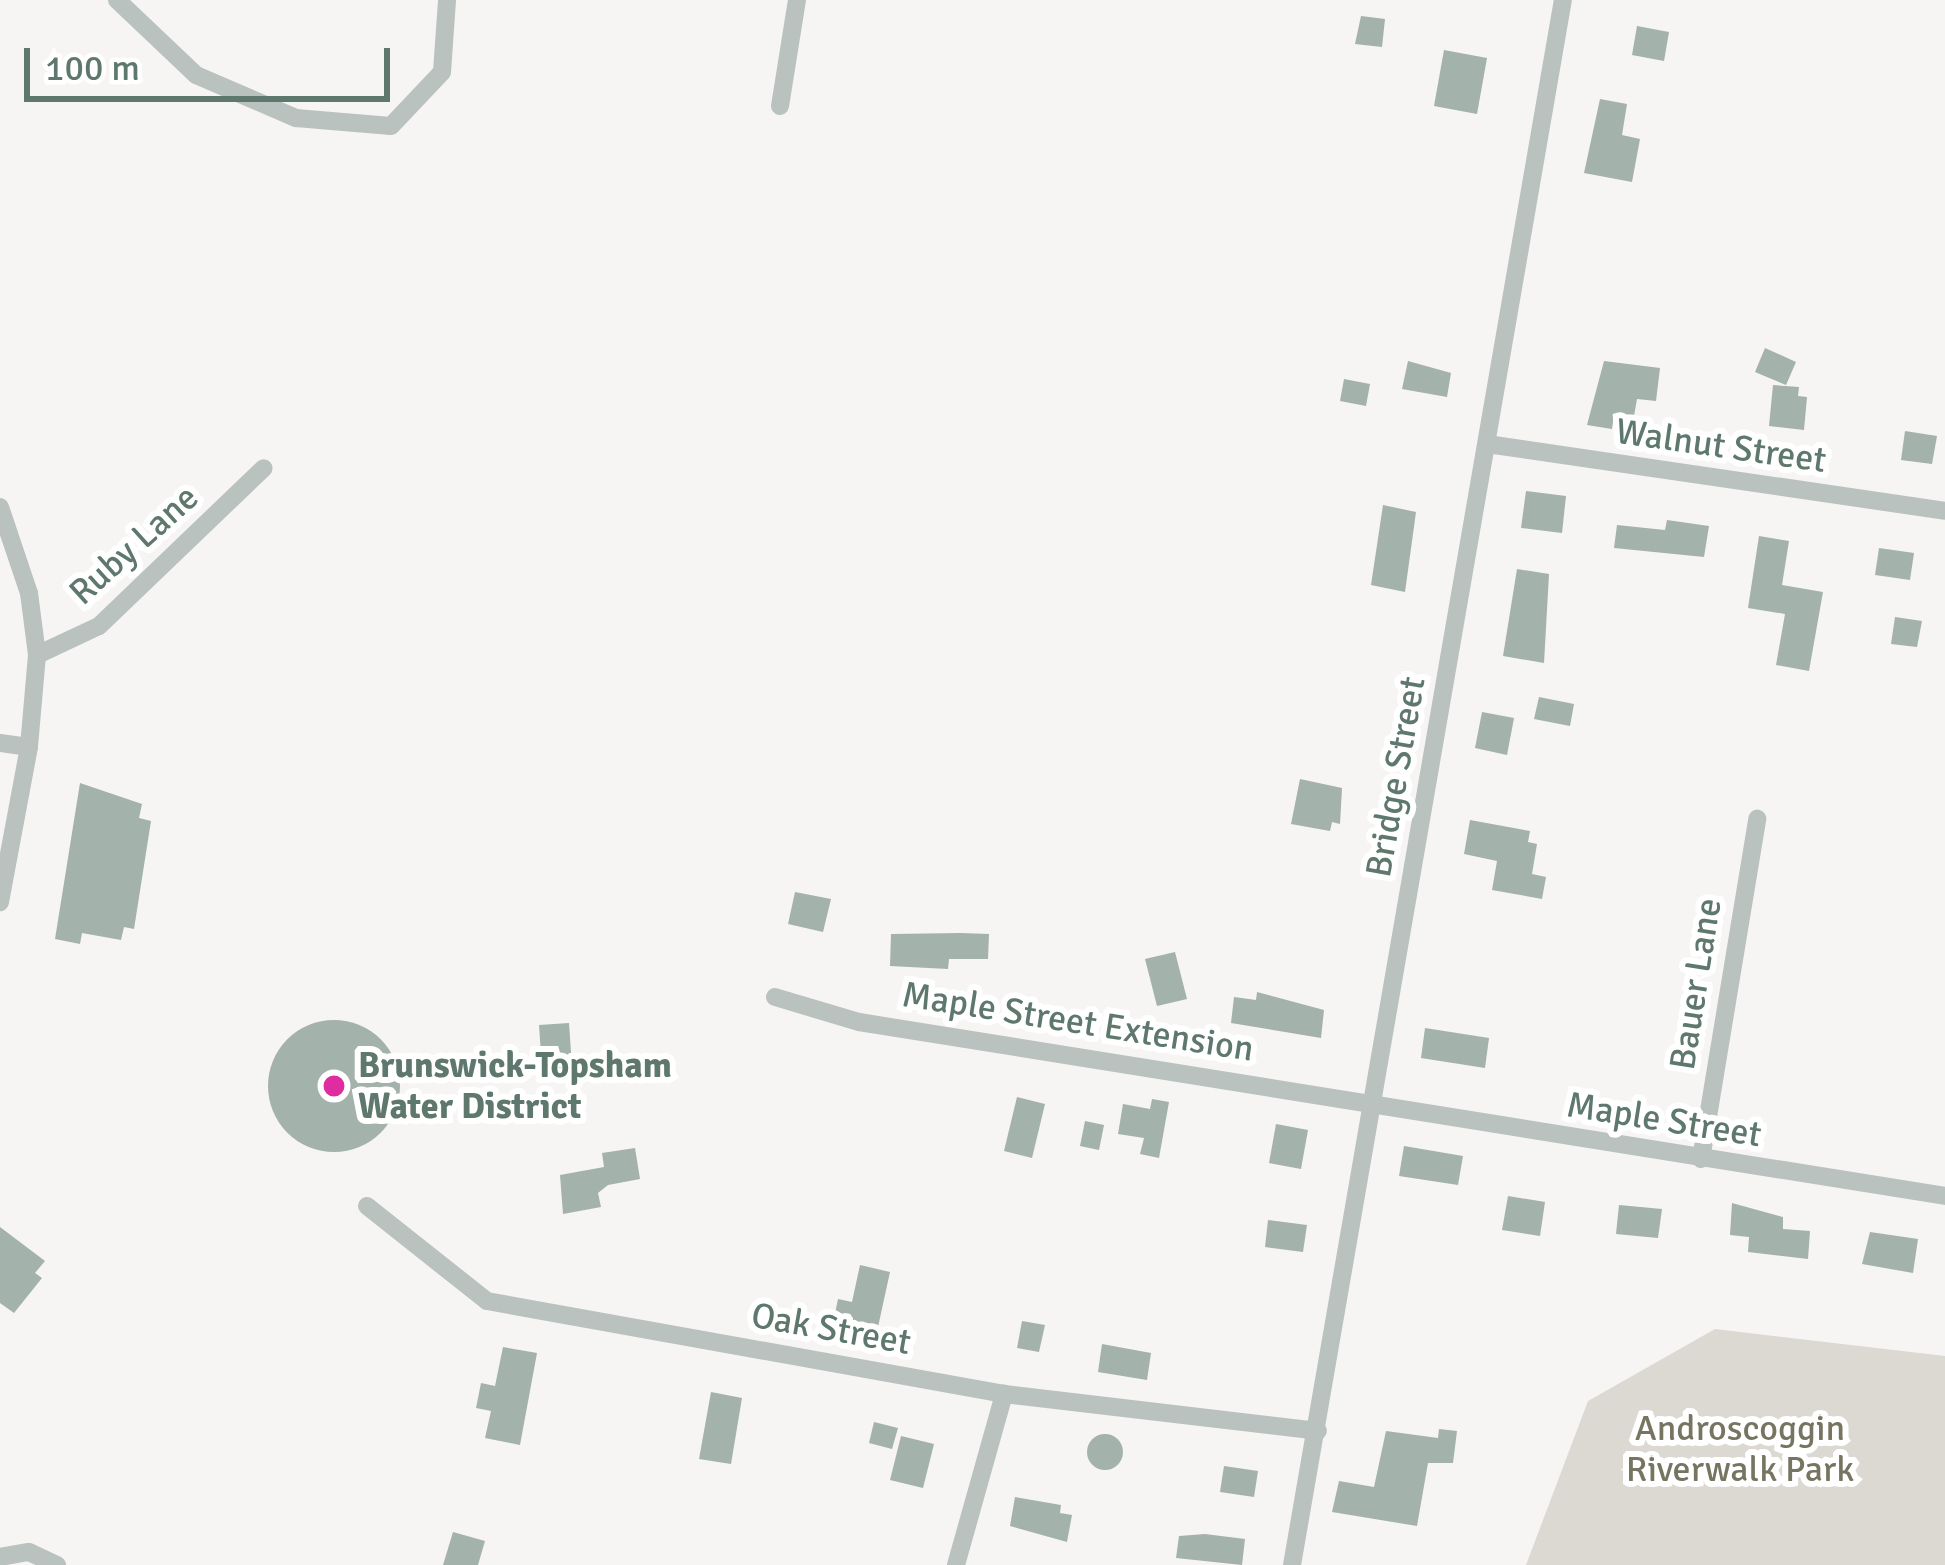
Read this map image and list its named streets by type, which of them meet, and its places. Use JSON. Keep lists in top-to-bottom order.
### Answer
{
  "streets": {
    "street": [
      "Walnut Street",
      "Ruby Lane",
      "Bridge Street",
      "Bauer Lane",
      "Maple Street Extension",
      "Maple Street",
      "Oak Street"
    ]
  },
  "crossings": [
    ["Walnut Street", "Bridge Street"],
    ["Bridge Street", "Maple Street Extension"],
    ["Bridge Street", "Maple Street"],
    ["Bridge Street", "Oak Street"],
    ["Bauer Lane", "Maple Street"],
    ["Maple Street Extension", "Maple Street"]
  ],
  "parks": ["Androscoggin Riverwalk Park"],
  "places": ["Brunswick-Topsham Water District"],
  "scale_bar": "100 m"
}
